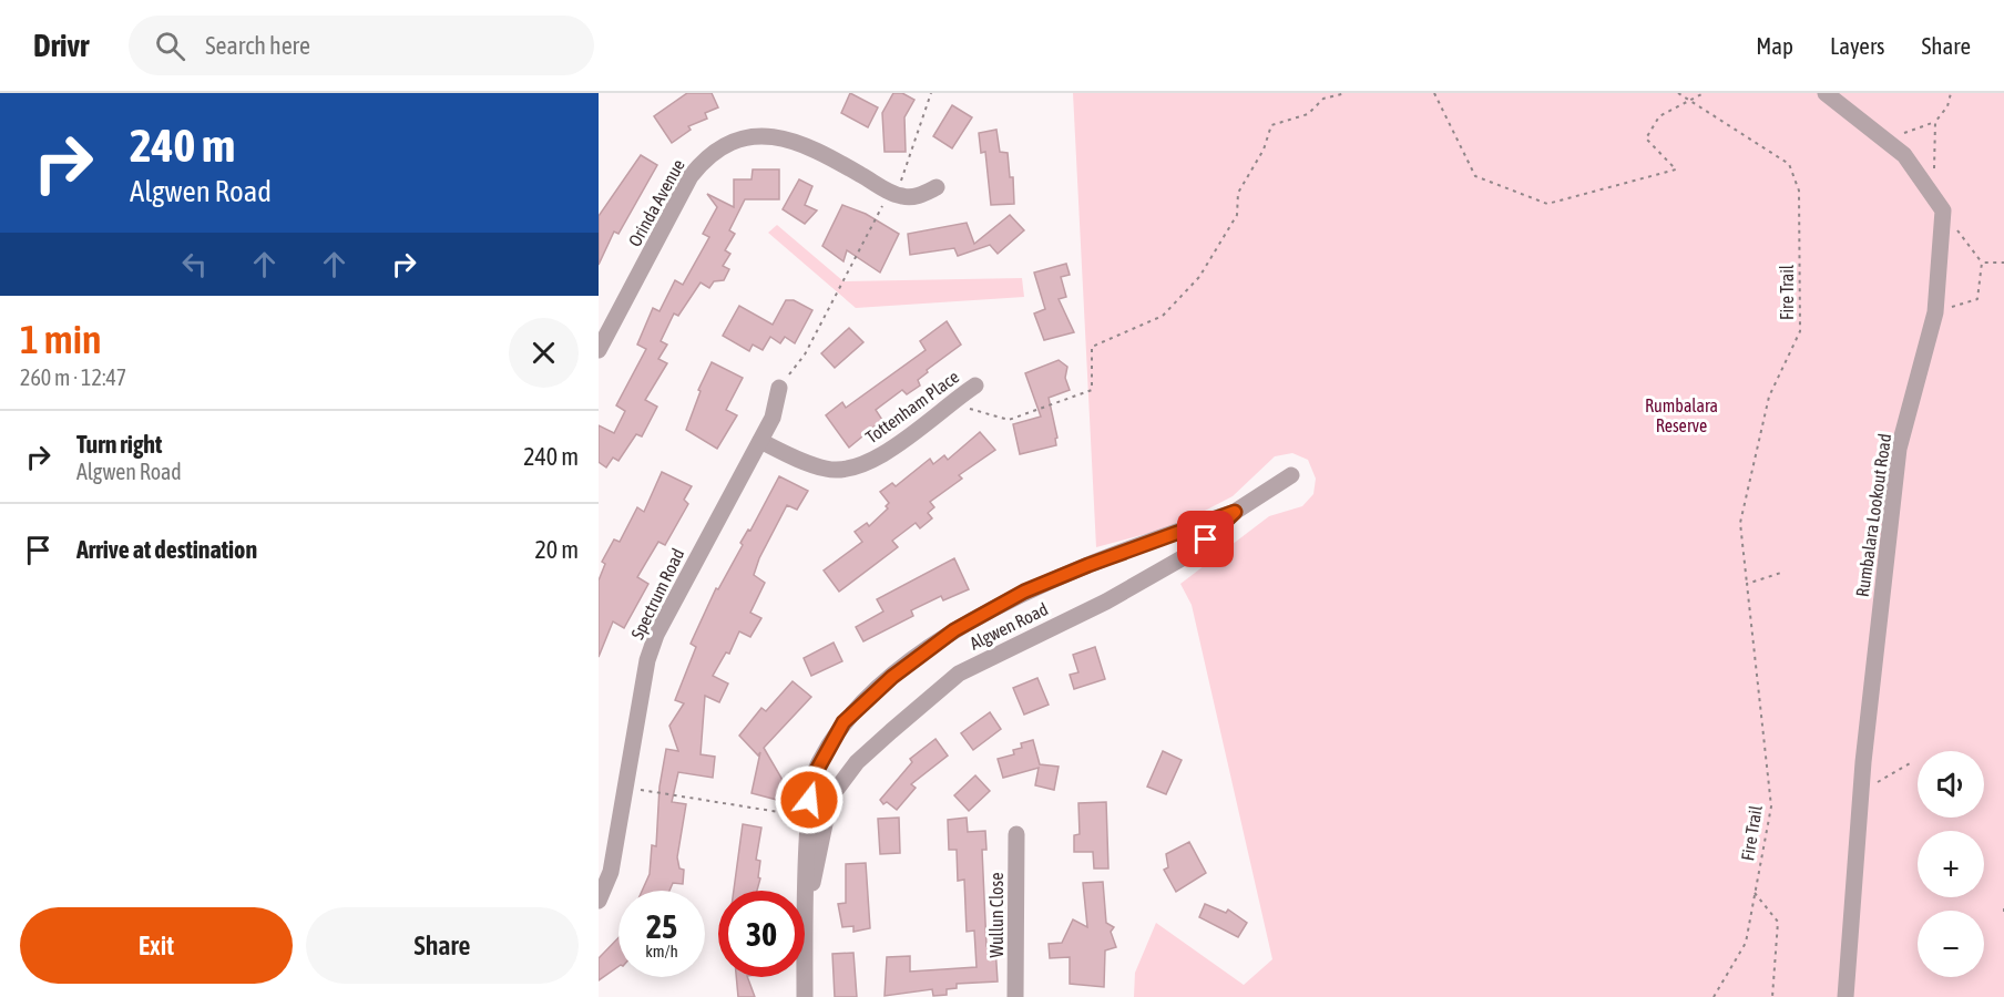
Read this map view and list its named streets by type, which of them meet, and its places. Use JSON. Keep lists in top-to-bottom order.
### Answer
{
  "streets": {
    "street": [
      "Orinda Avenue",
      "Tottenham Place",
      "Rumbalara Lookout Road",
      "Spectrum Road",
      "Algwen Road",
      "Wullun Close"
    ],
    "path": ["Fire Trail"]
  },
  "crossings": [
    ["Tottenham Place", "Spectrum Road"]
  ],
  "parks": ["Rumbalara Reserve"],
  "page": {
    "header": "Drivr",
    "search": "Search here",
    "nav": ["Map", "Layers", "Share"],
    "turn": ["240 m", "Algwen Road"],
    "heading": ["1 min", "260 m · 12:47"],
    "list": [
      {
        "name": "Turn right",
        "note": "Algwen Road",
        "value": "240 m"
      },
      {
        "name": "Arrive at destination",
        "value": "20 m"
      }
    ],
    "map_buttons": ["+", "−"],
    "speed": "25 km/h",
    "limit": "30",
    "buttons": ["Exit", "Share"]
  }
}
